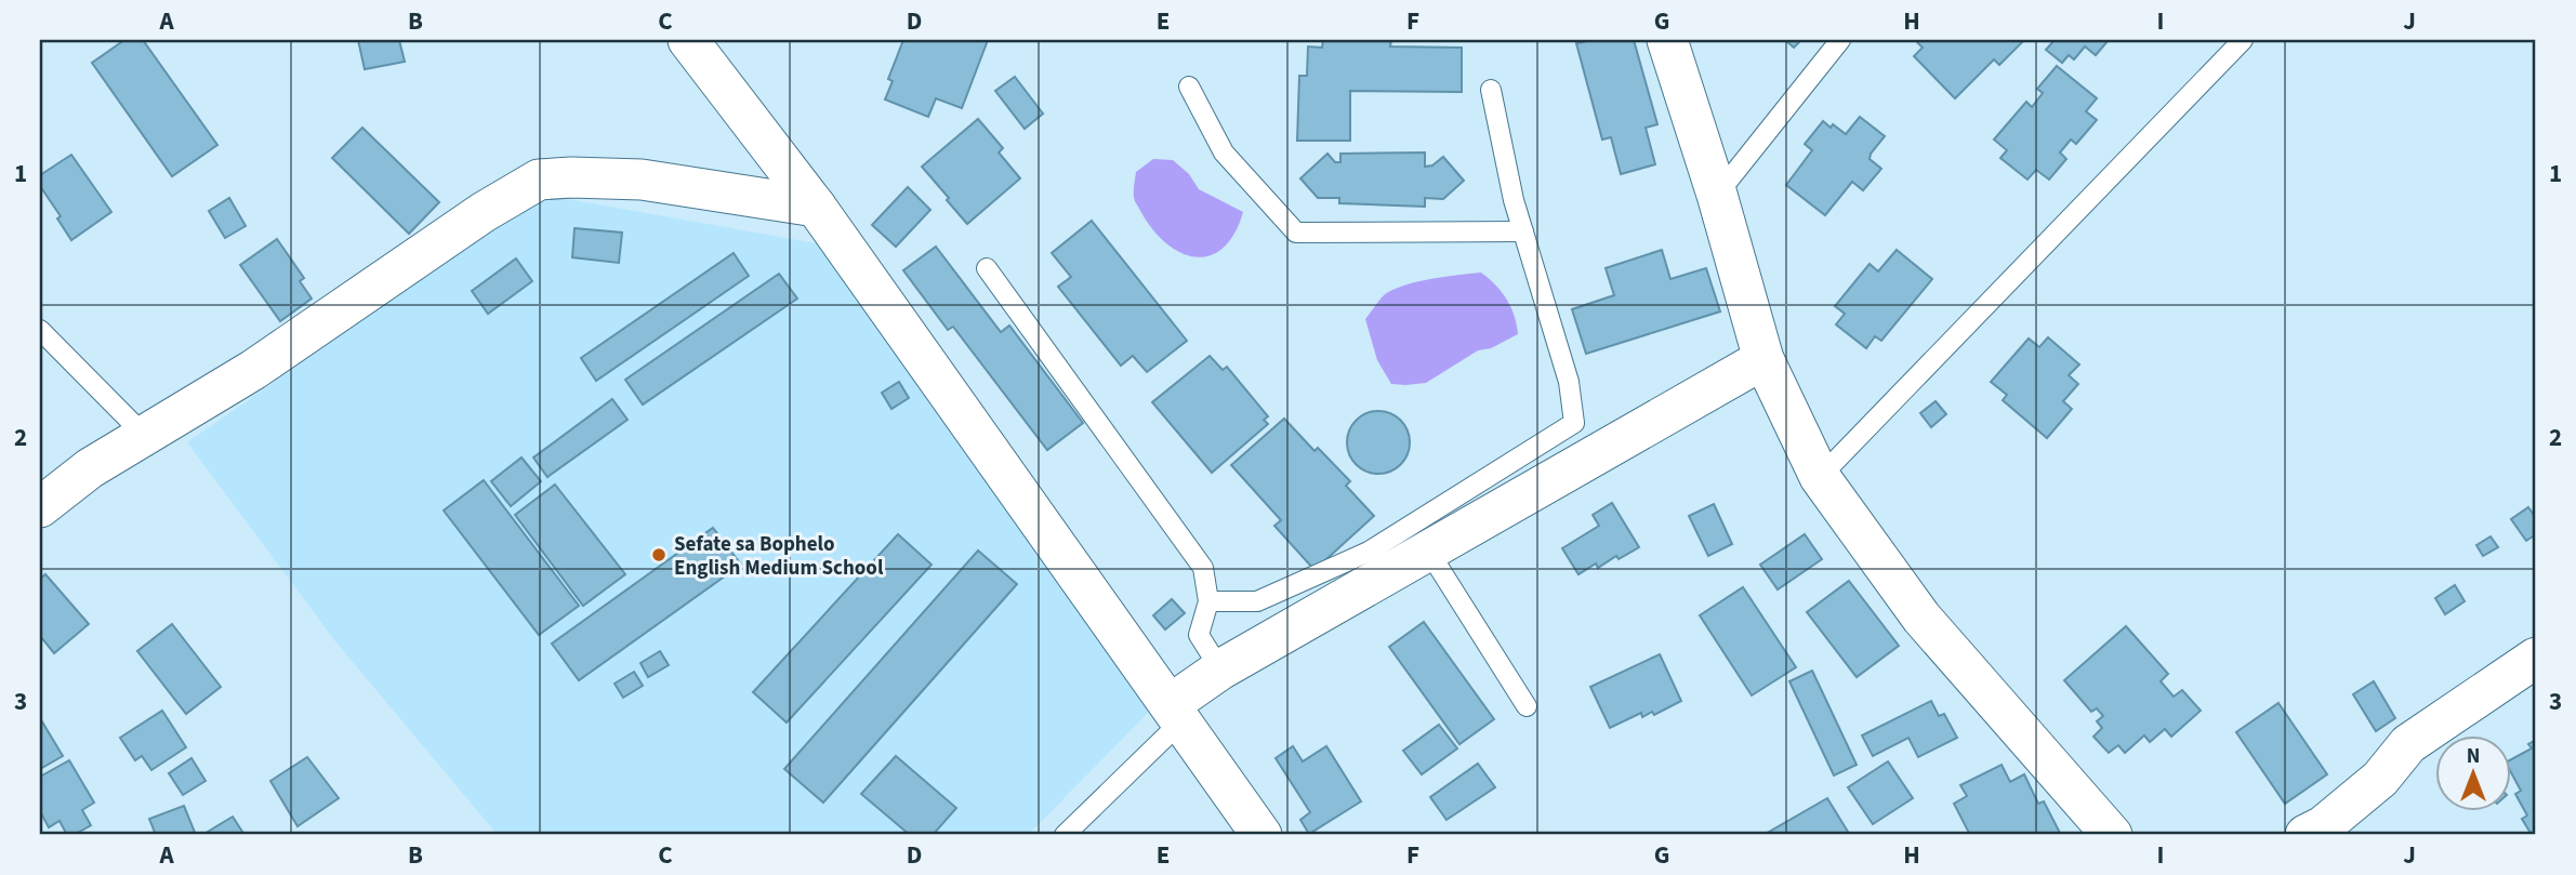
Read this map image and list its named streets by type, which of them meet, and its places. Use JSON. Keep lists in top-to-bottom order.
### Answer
{
  "places": ["Sefate sa Bophelo English Medium School"],
  "north": "top",
  "grid": {
    "columns": [
      "A",
      "B",
      "C",
      "D",
      "E",
      "F",
      "G",
      "H",
      "I",
      "J"
    ],
    "rows": ["1", "2", "3"]
  }
}
